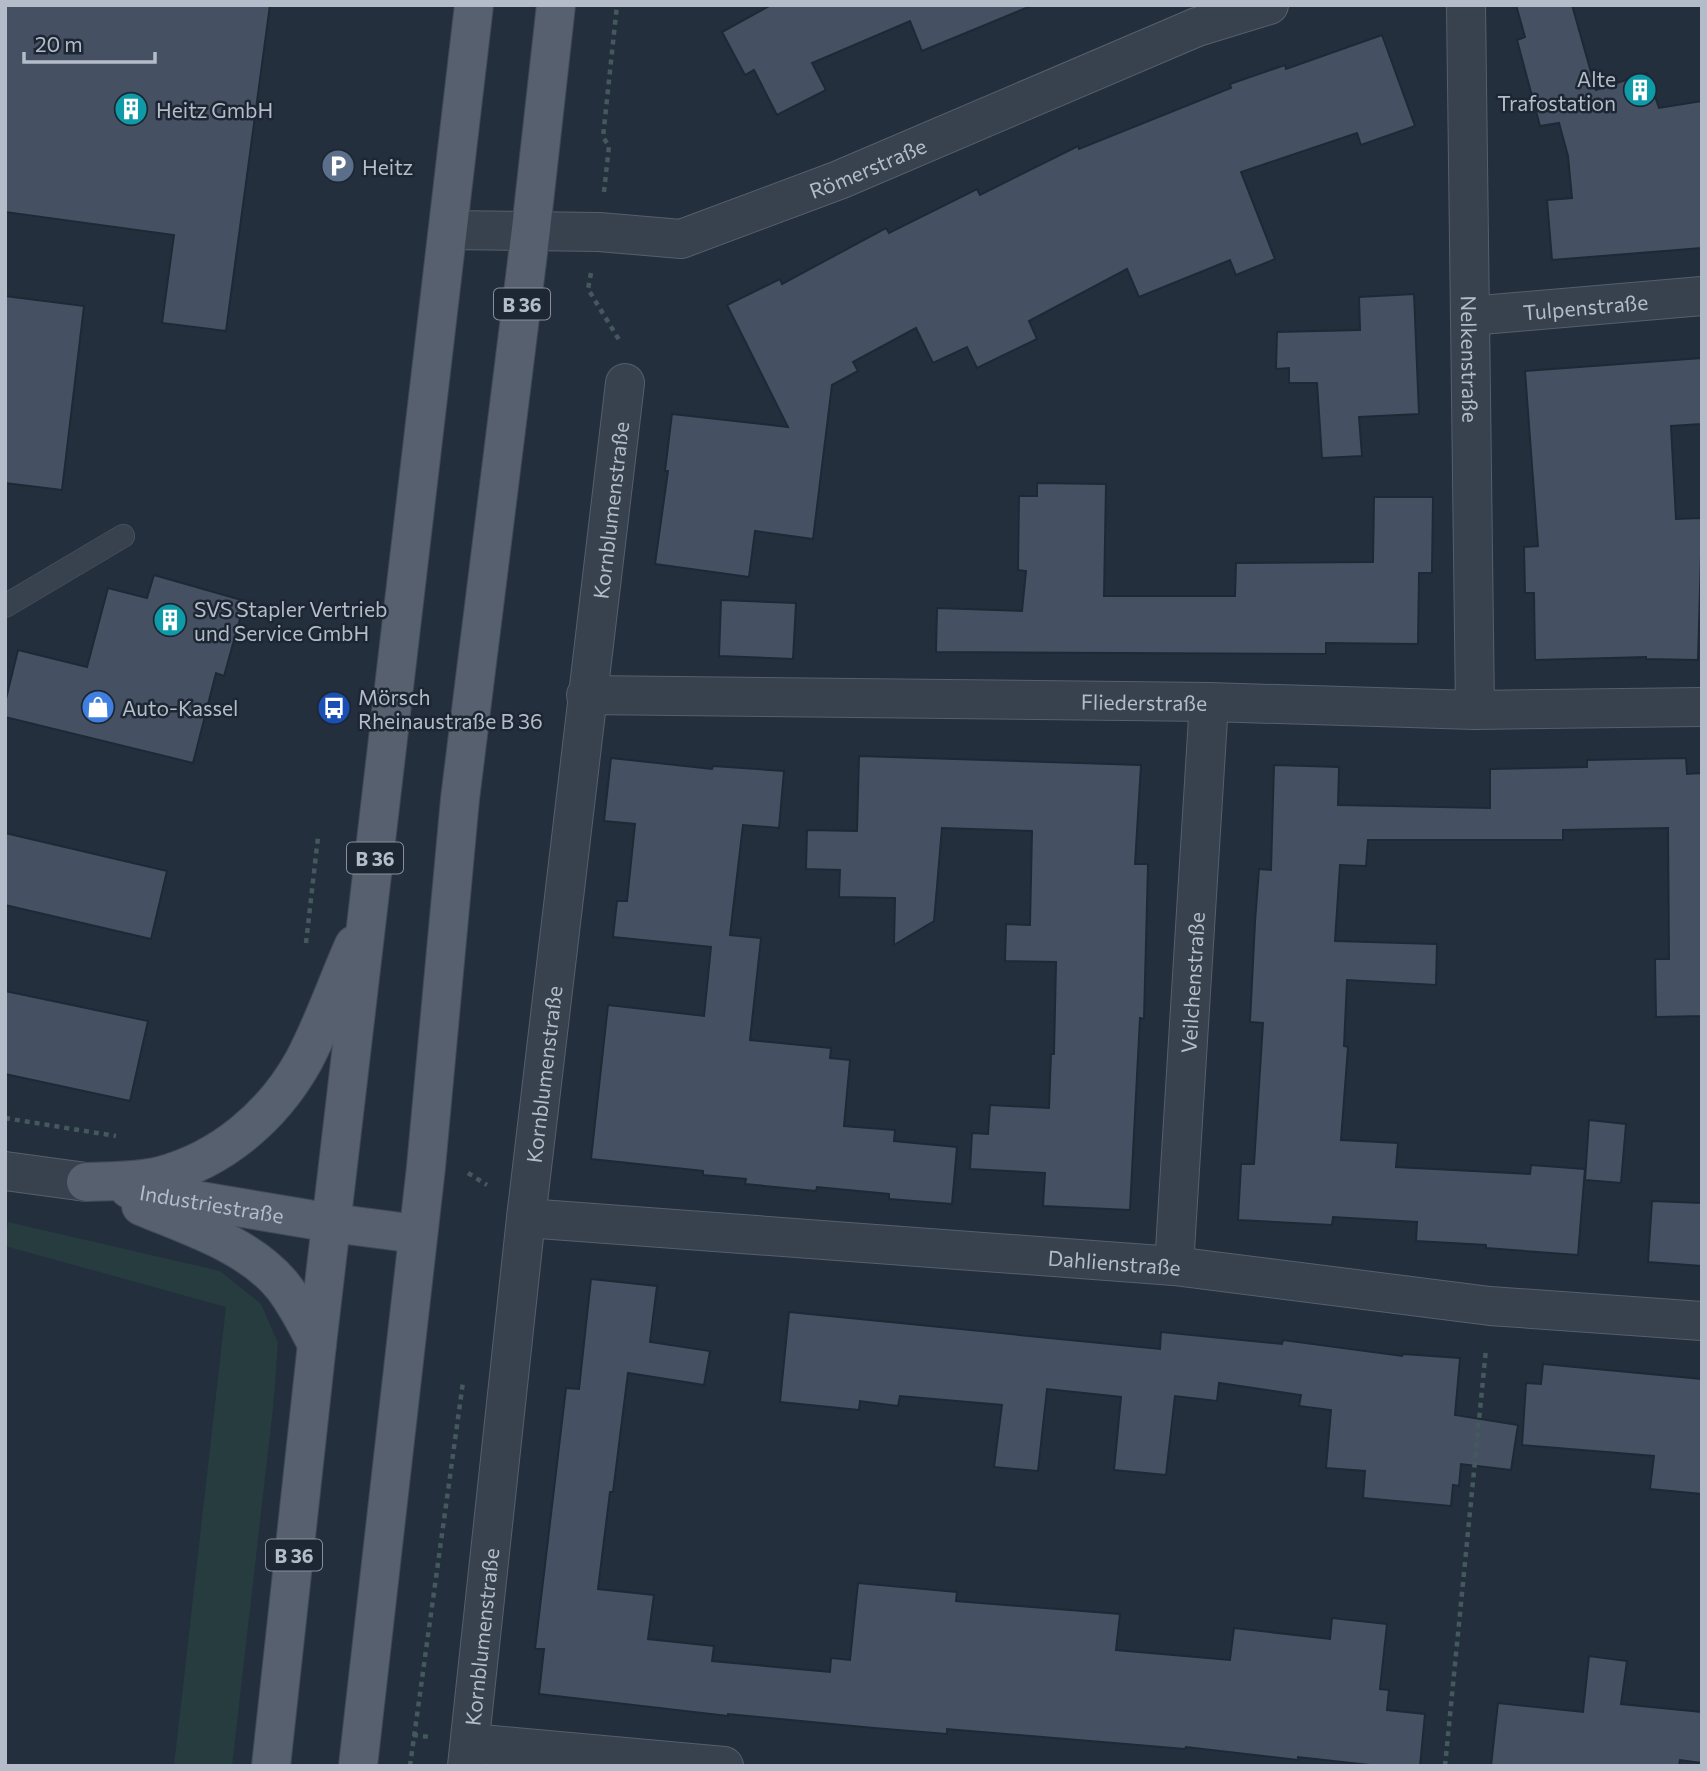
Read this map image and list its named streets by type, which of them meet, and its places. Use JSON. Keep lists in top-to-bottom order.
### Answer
{
  "streets": {
    "main road": ["B 36", "Industriestraße"],
    "street": [
      "Römerstraße",
      "Tulpenstraße",
      "Nelkenstraße",
      "Kornblumenstraße",
      "Fliederstraße",
      "Veilchenstraße",
      "Dahlienstraße"
    ]
  },
  "crossings": [
    ["Römerstraße", "B 36"],
    ["B 36", "Industriestraße"],
    ["Tulpenstraße", "Nelkenstraße"],
    ["Nelkenstraße", "Fliederstraße"],
    ["Kornblumenstraße", "Fliederstraße"],
    ["Kornblumenstraße", "Dahlienstraße"],
    ["Fliederstraße", "Veilchenstraße"],
    ["Veilchenstraße", "Dahlienstraße"]
  ],
  "places": {
    "building": ["Alte Trafostation", "Heitz GmbH", "SVS Stapler Vertrieb und Service GmbH"],
    "parking": ["Heitz"],
    "shop": ["Auto-Kassel"],
    "bus stop": ["Mörsch Rheinaustraße B 36"]
  },
  "scale_bar": "20 m"
}
